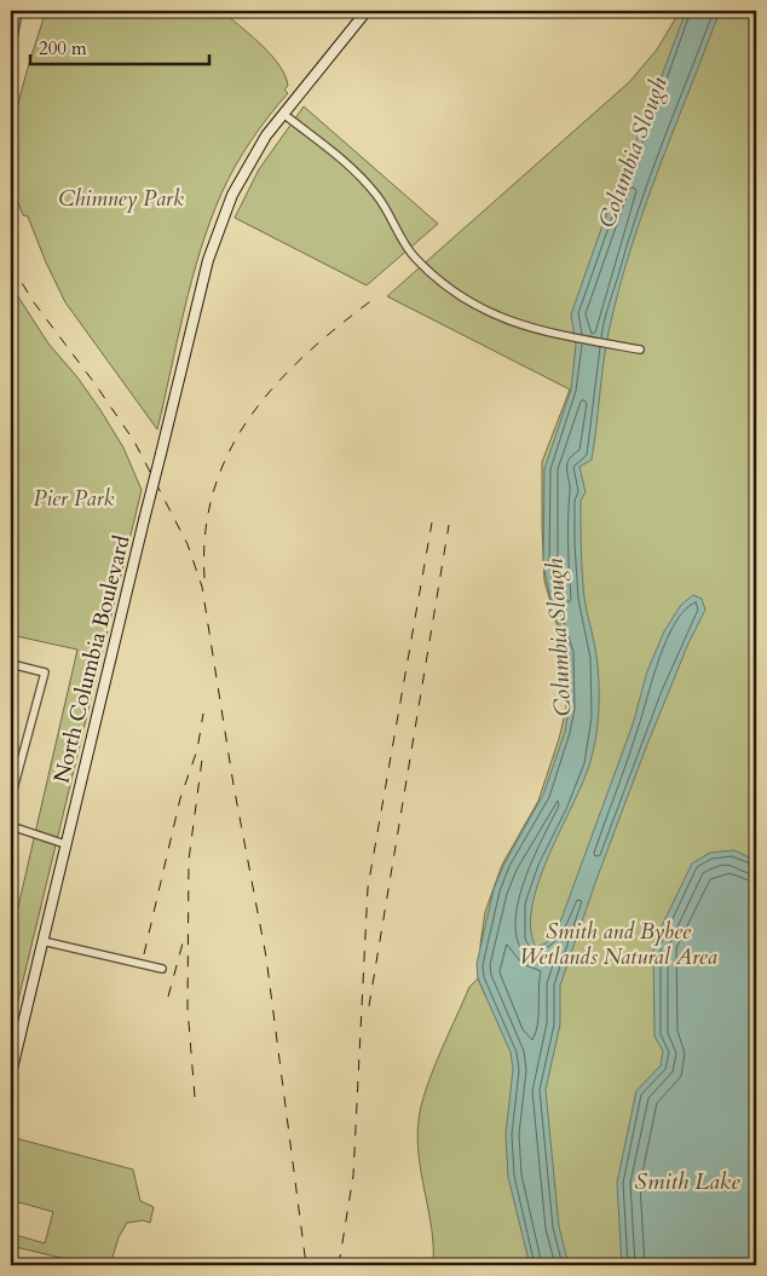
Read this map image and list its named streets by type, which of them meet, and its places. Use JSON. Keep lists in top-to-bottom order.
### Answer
{
  "streets": {
    "main road": ["North Columbia Boulevard"]
  },
  "water": ["Columbia Slough", "Smith Lake"],
  "parks": ["Chimney Park", "Pier Park", "Smith and Bybee Wetlands Natural Area"],
  "scale_bar": "200 m"
}
